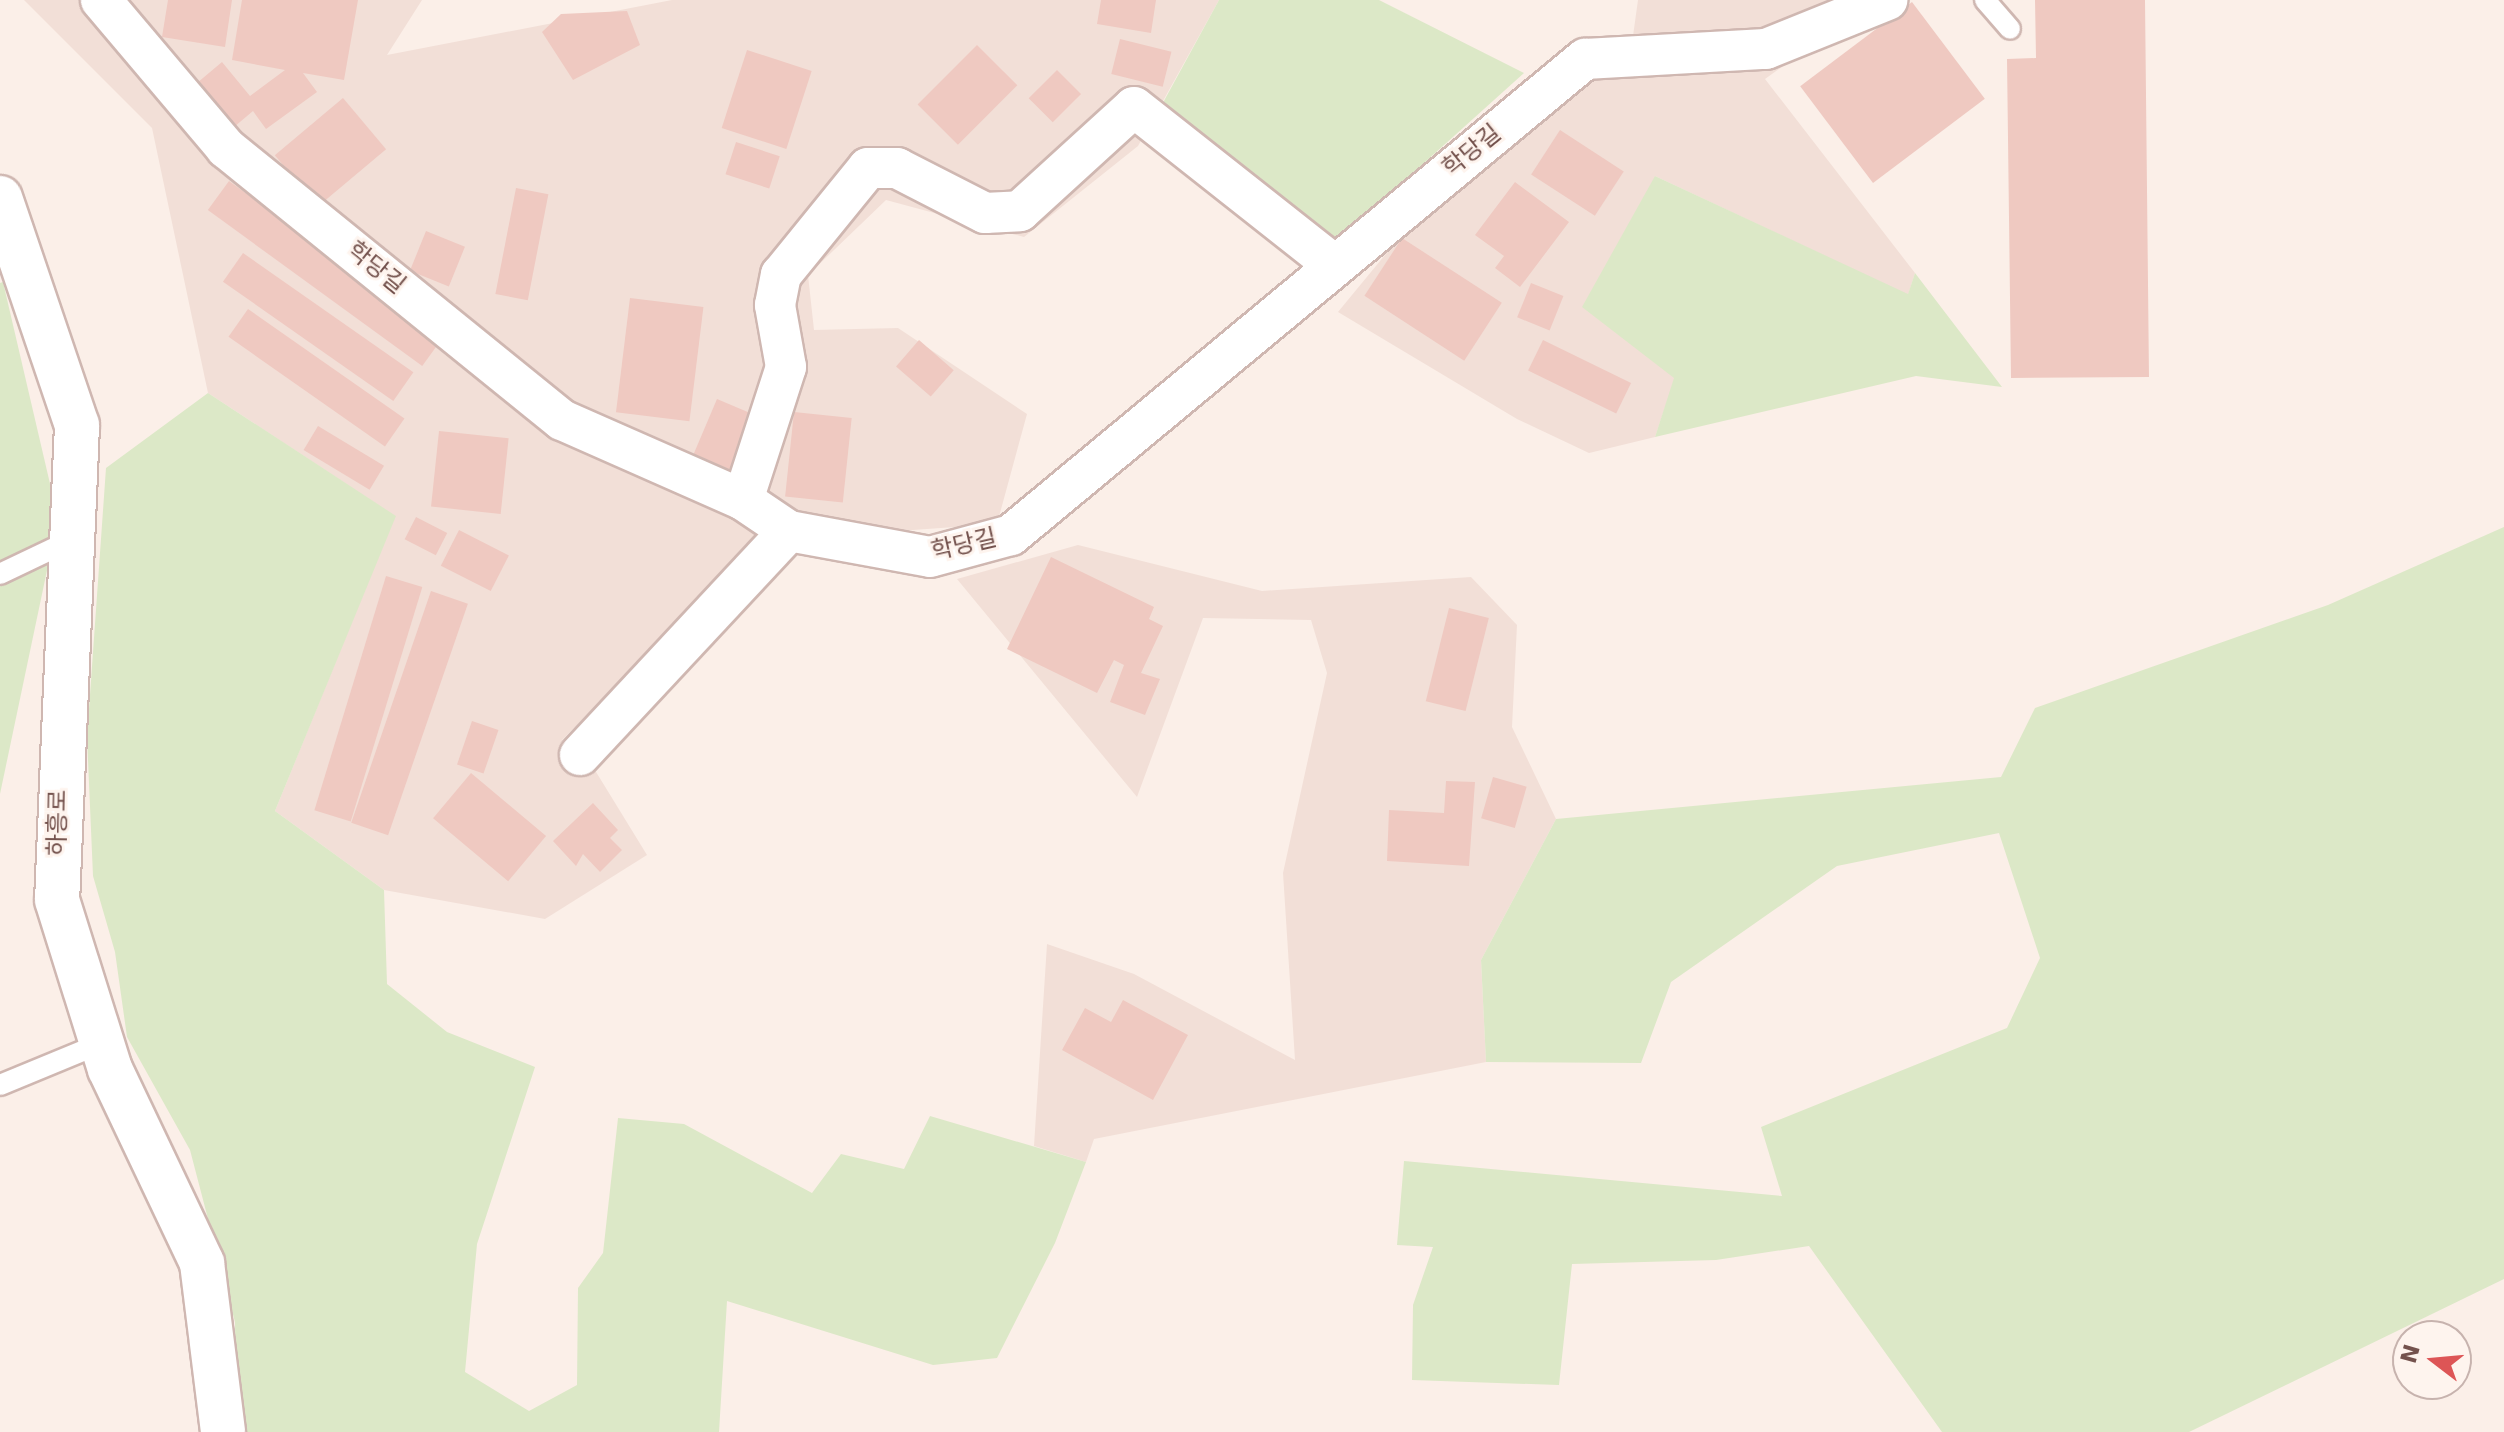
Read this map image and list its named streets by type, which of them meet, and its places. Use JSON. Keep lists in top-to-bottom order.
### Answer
{
  "streets": {
    "street": ["학당길", "하흥로"]
  },
  "north": "left"
}
